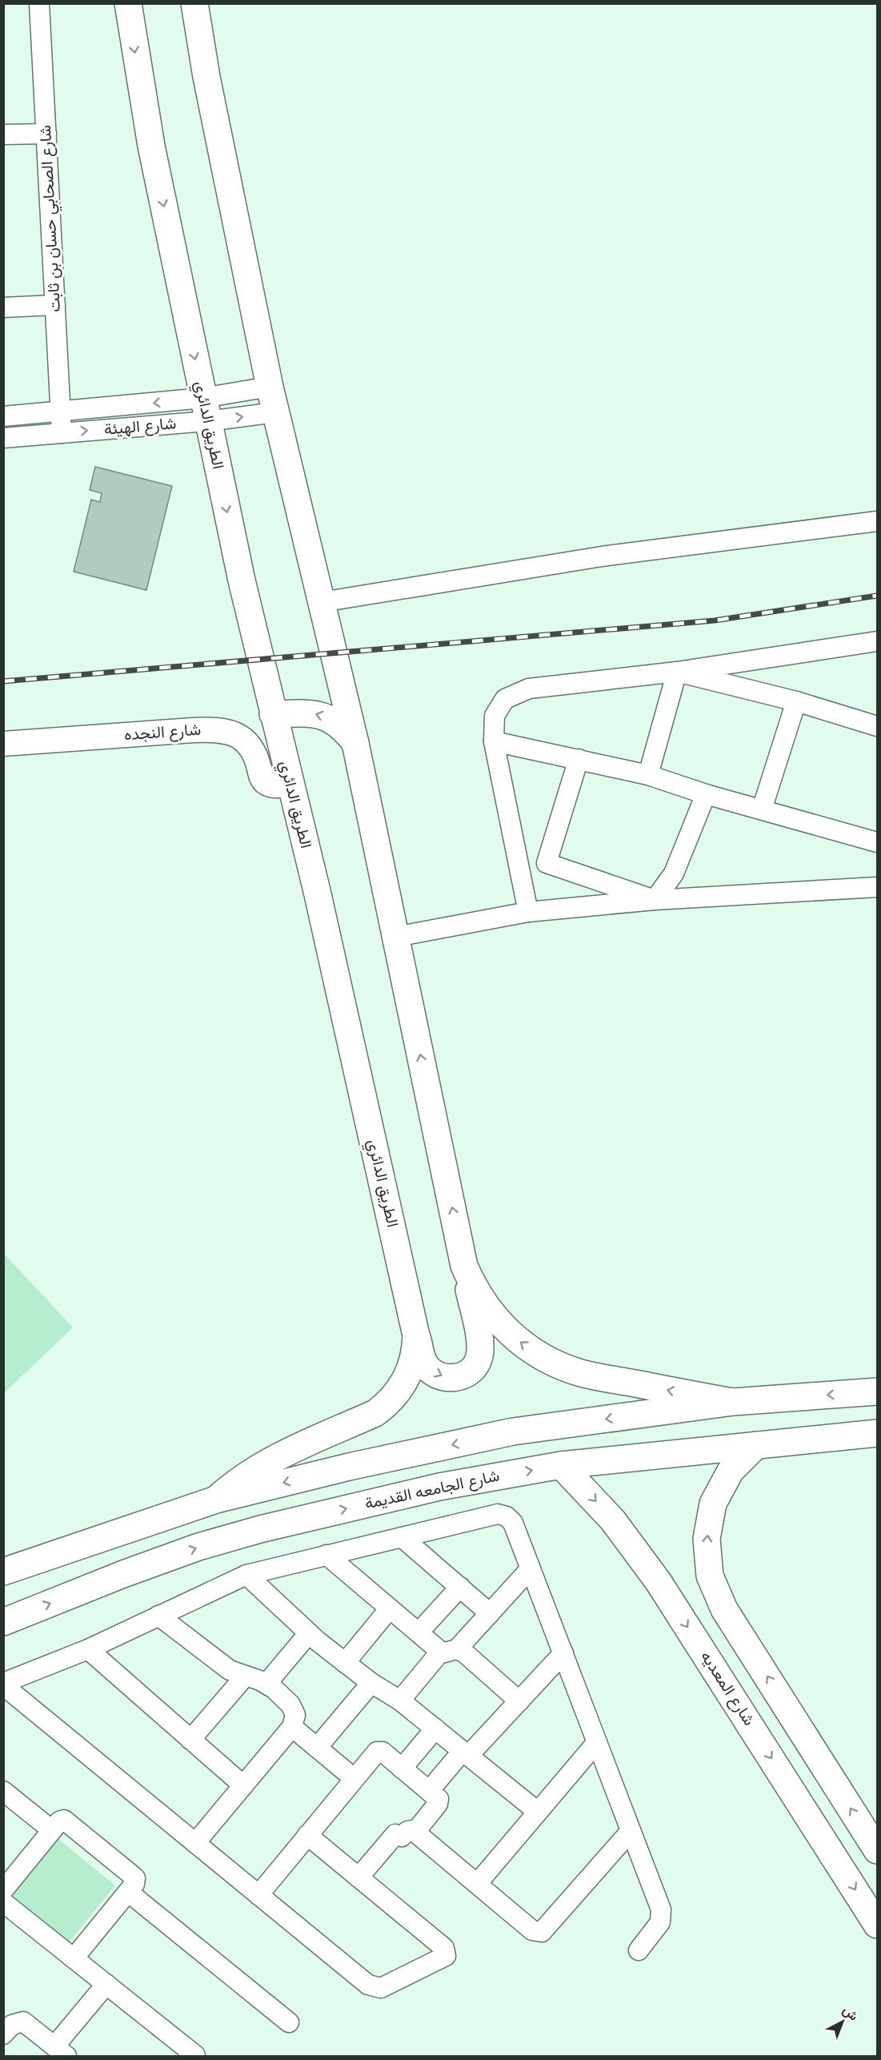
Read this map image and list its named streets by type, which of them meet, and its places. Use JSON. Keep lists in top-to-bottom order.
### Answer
{
  "streets": {
    "main road": ["الطريق الدائري", "شارع الجامعه القديمة", "شارع المعديه"],
    "street": ["شارع الصحابي حسان بن ثابت", "شارع الهيئة", "شارع النجده"]
  },
  "crossings": [
    ["شارع الصحابي حسان بن ثابت", "شارع الهيئة"],
    ["الطريق الدائري", "شارع الهيئة"],
    ["الطريق الدائري", "شارع النجده"],
    ["شارع الجامعه القديمة", "شارع المعديه"]
  ],
  "one_way": ["شارع المعديه"],
  "north": "top right"
}
